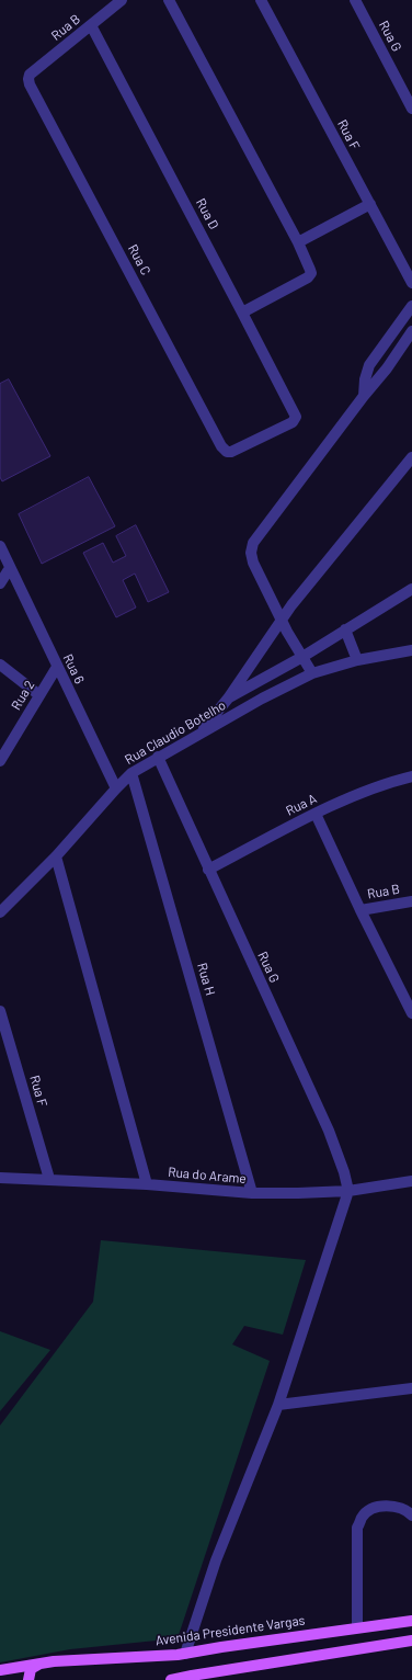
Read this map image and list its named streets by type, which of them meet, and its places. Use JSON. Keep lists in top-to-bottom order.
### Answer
{
  "streets": {
    "main road": ["Avenida Presidente Vargas"],
    "street": [
      "Rua B",
      "Rua G",
      "Rua F",
      "Rua D",
      "Rua C",
      "Rua 6",
      "Rua 2",
      "Rua Claudio Botelho",
      "Rua A",
      "Rua H",
      "Rua do Arame"
    ]
  },
  "crossings": [
    ["Rua B", "Rua D"],
    ["Rua B", "Rua C"],
    ["Rua G", "Rua Claudio Botelho"],
    ["Rua G", "Rua A"],
    ["Rua G", "Rua do Arame"],
    ["Rua F", "Rua do Arame"],
    ["Rua D", "Rua C"],
    ["Rua 6", "Rua 2"],
    ["Rua 6", "Rua Claudio Botelho"],
    ["Rua Claudio Botelho", "Rua H"],
    ["Rua H", "Rua do Arame"]
  ]
}
